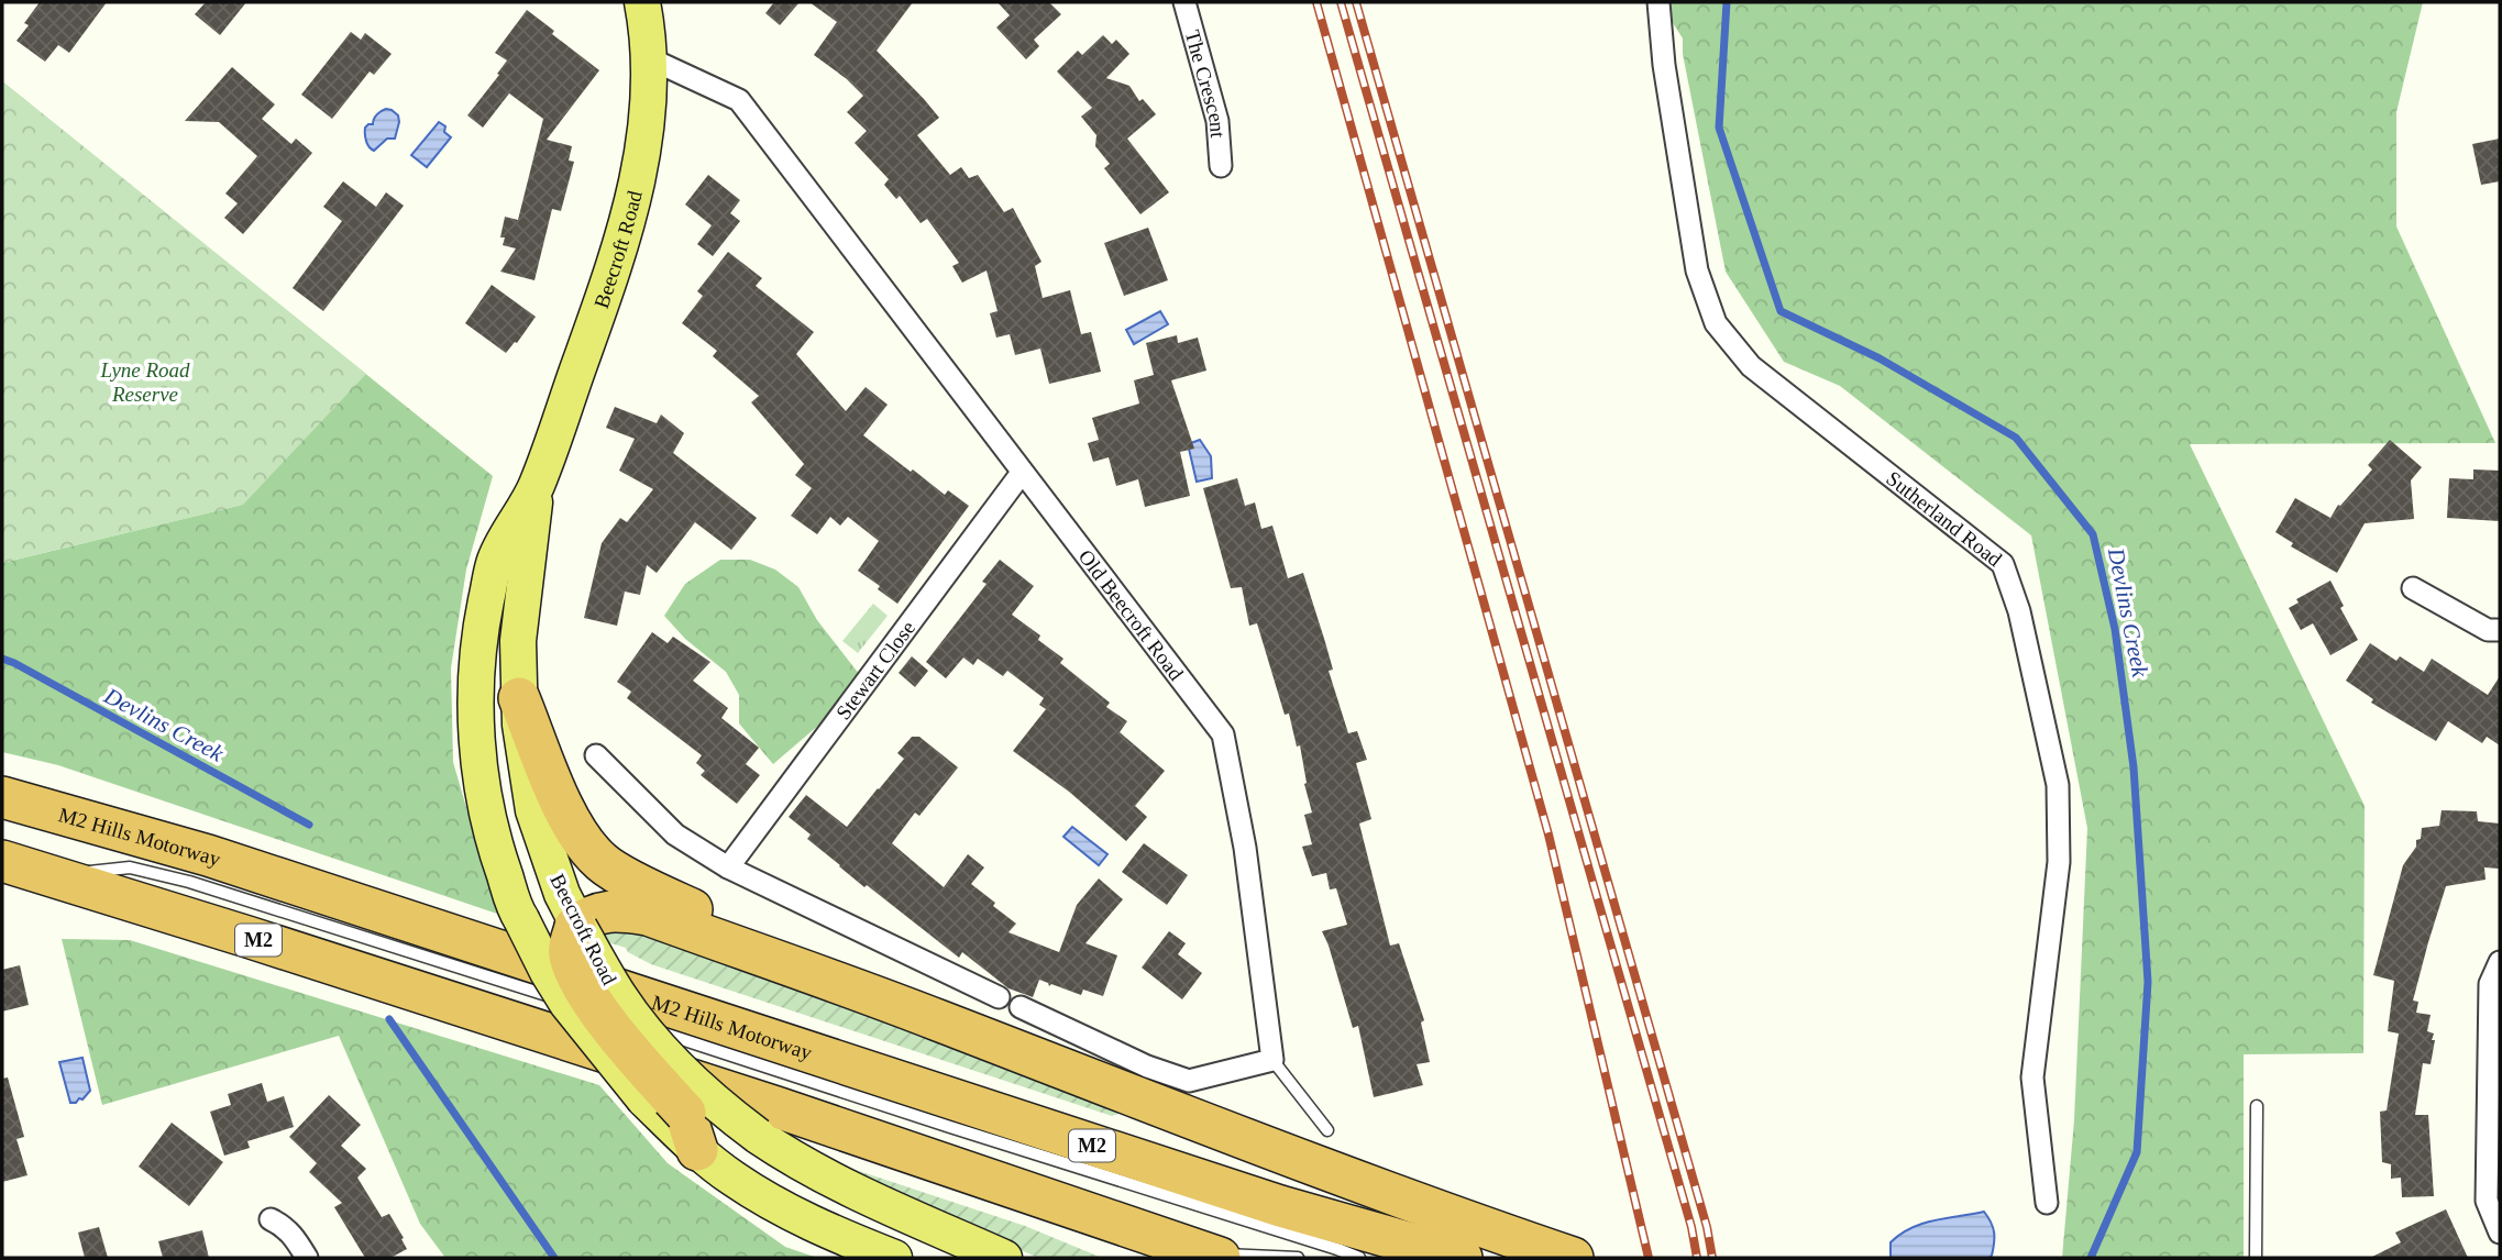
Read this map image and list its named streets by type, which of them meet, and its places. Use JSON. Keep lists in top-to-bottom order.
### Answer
{
  "streets": {
    "highway": ["M2 Hills Motorway", "M2"],
    "main road": ["Beecroft Road"],
    "street": [
      "The Crescent",
      "Sutherland Road",
      "Old Beecroft Road",
      "Stewart Close"
    ]
  },
  "crossings": [
    ["Beecroft Road", "Old Beecroft Road"],
    ["Old Beecroft Road", "Stewart Close"]
  ],
  "water": ["Devlins Creek"],
  "parks": ["Lyne Road Reserve"]
}
